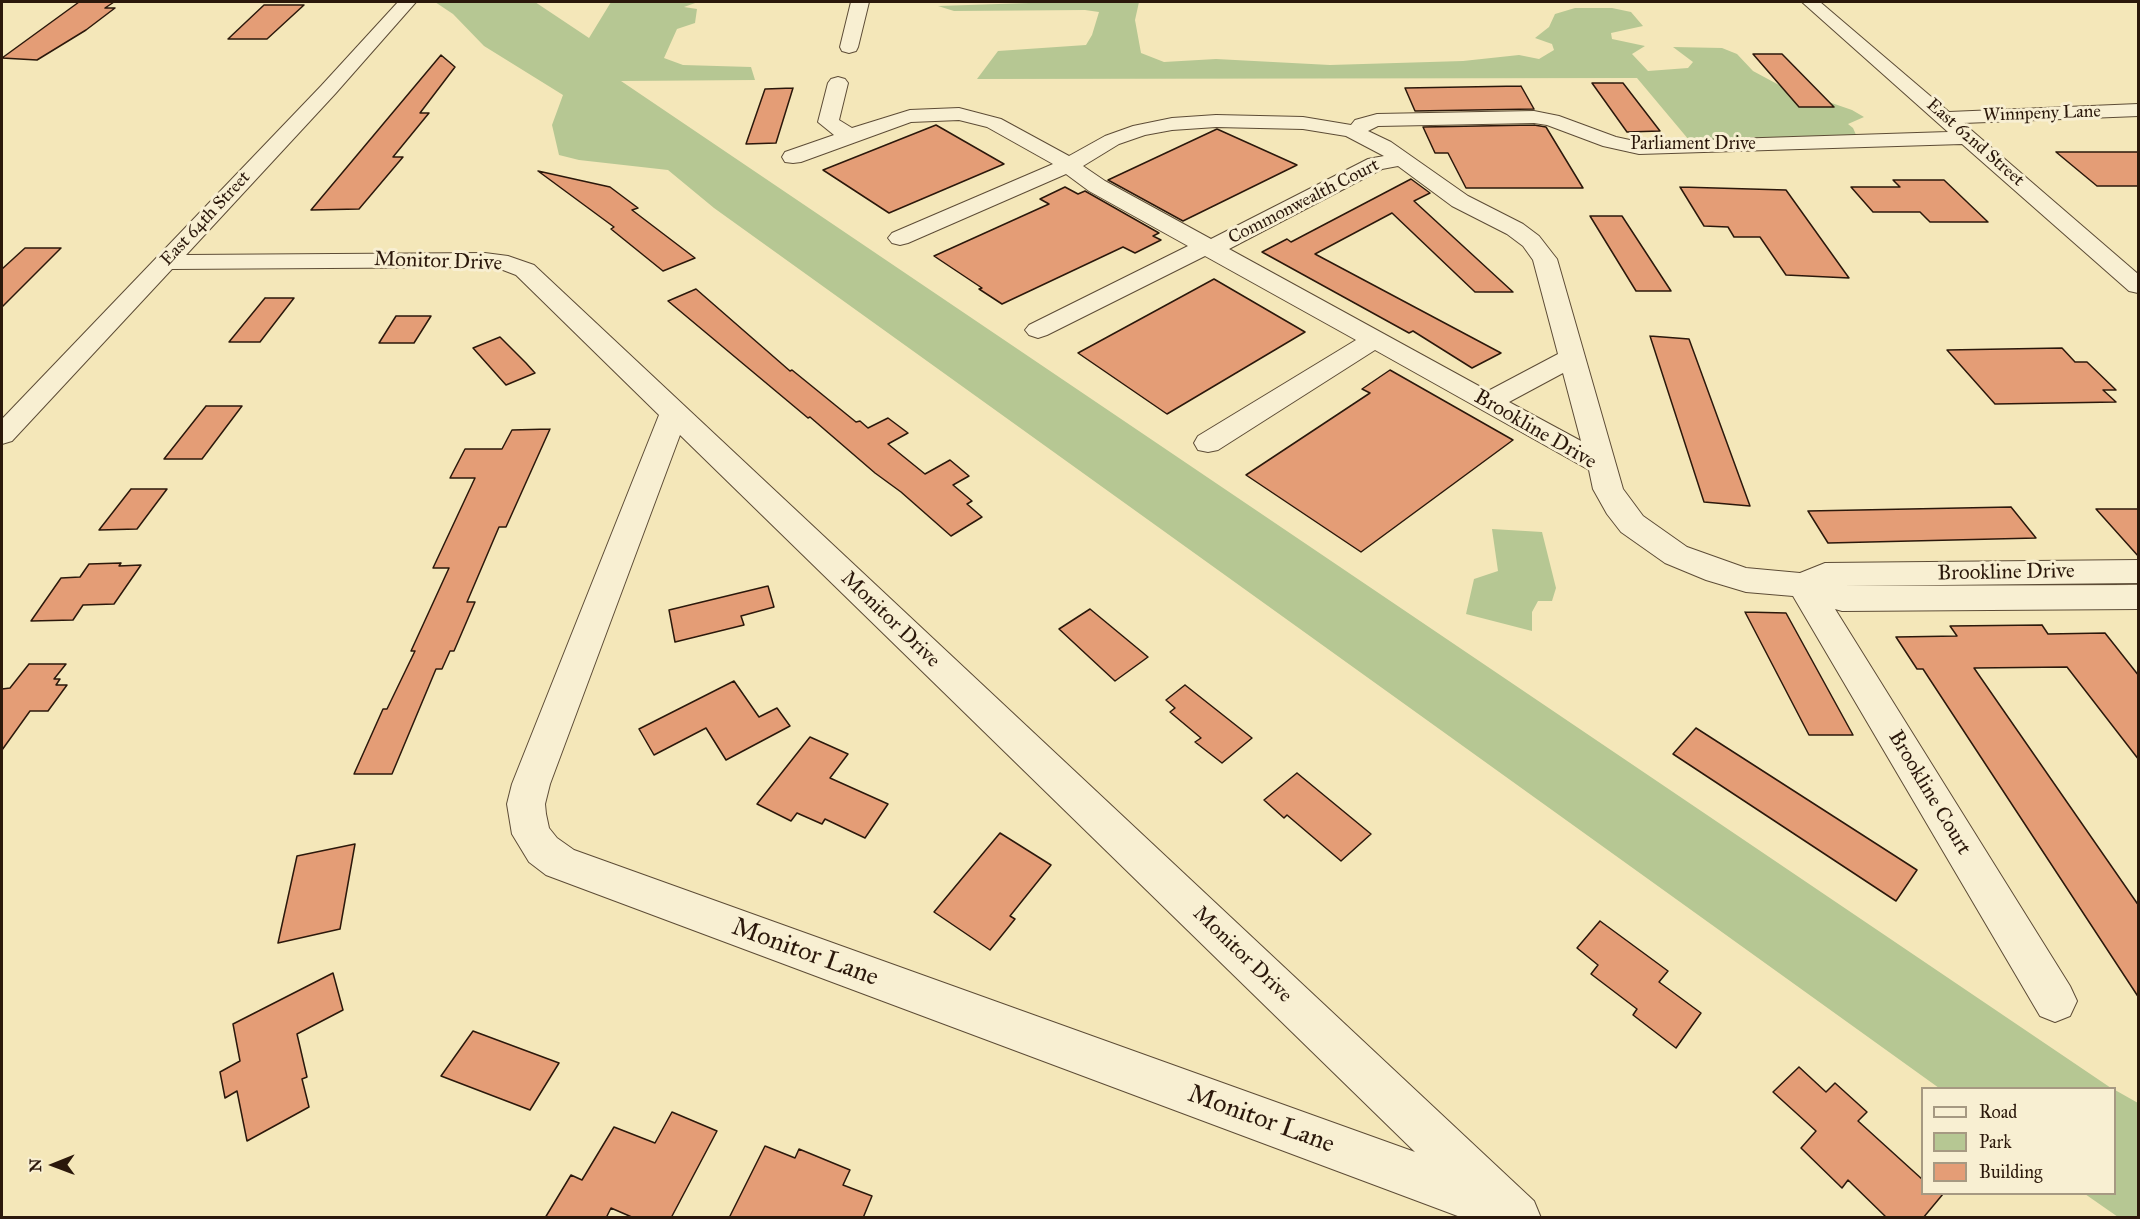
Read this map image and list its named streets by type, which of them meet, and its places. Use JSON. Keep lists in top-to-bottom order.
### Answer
{
  "streets": {
    "street": [
      "Winnpeny Lane",
      "East 62nd Street",
      "Parliament Drive",
      "Commonwealth Court",
      "East 64th Street",
      "Monitor Drive",
      "Brookline Drive",
      "Brookline Court",
      "Monitor Lane"
    ]
  },
  "crossings": [
    ["Winnpeny Lane", "East 62nd Street"],
    ["East 62nd Street", "Parliament Drive"],
    ["Commonwealth Court", "Brookline Drive"],
    ["East 64th Street", "Monitor Drive"],
    ["Monitor Drive", "Monitor Lane"],
    ["Brookline Drive", "Brookline Court"]
  ],
  "legend": ["Road", "Park", "Building"],
  "north": "left"
}
